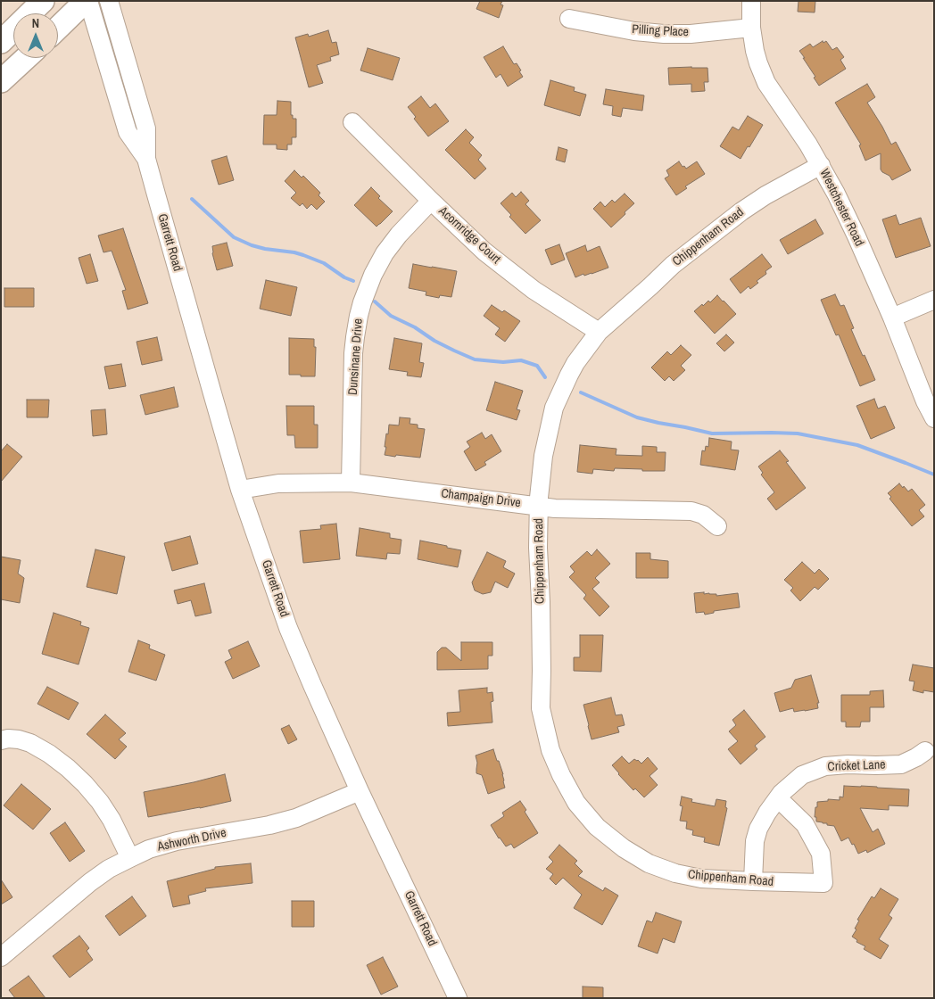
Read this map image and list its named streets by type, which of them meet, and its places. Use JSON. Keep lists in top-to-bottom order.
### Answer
{
  "streets": {
    "street": [
      "Pilling Place",
      "Westchester Road",
      "Acornridge Court",
      "Chippenham Road",
      "Garrett Road",
      "Dunsinane Drive",
      "Champaign Drive",
      "Cricket Lane",
      "Ashworth Drive"
    ]
  },
  "crossings": [
    ["Pilling Place", "Westchester Road"],
    ["Westchester Road", "Chippenham Road"],
    ["Acornridge Court", "Chippenham Road"],
    ["Acornridge Court", "Dunsinane Drive"],
    ["Chippenham Road", "Champaign Drive"],
    ["Chippenham Road", "Cricket Lane"],
    ["Garrett Road", "Champaign Drive"],
    ["Garrett Road", "Ashworth Drive"],
    ["Dunsinane Drive", "Champaign Drive"]
  ],
  "north": "top"
}
